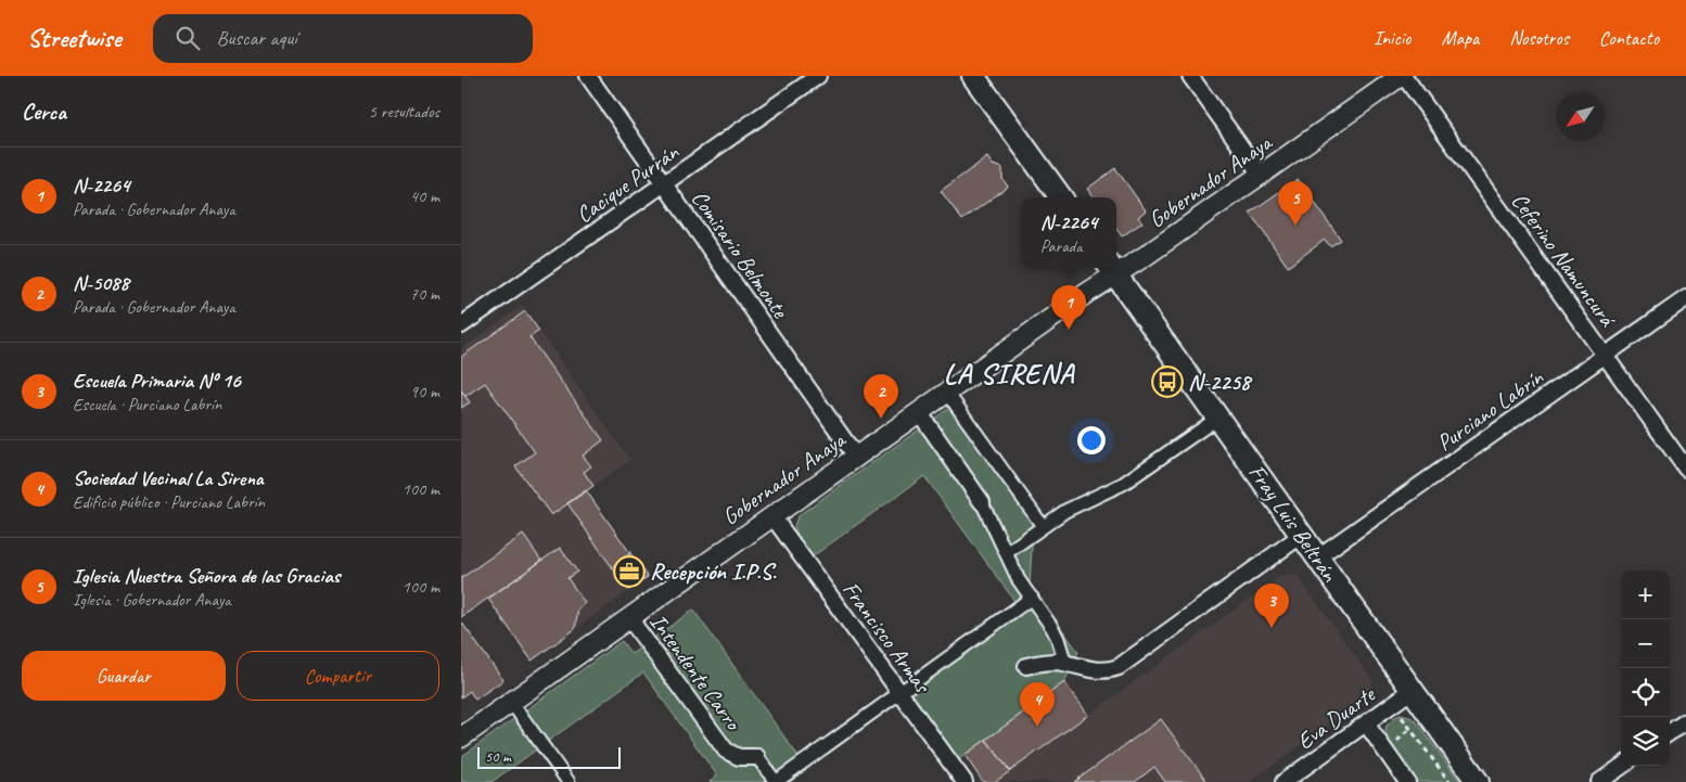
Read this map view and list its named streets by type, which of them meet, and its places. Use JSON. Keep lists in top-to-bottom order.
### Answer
{
  "streets": {
    "main road": ["Fray Luis Beltrán"],
    "street": [
      "Gobernador Anaya",
      "Cacique Purrán",
      "Comisario Belmonte",
      "Ceferino Namuncurá",
      "Purciano Labrín",
      "Francisco Armas",
      "Intendente Carro",
      "Eva Duarte"
    ]
  },
  "crossings": [
    ["Gobernador Anaya", "Comisario Belmonte"],
    ["Gobernador Anaya", "Ceferino Namuncurá"],
    ["Gobernador Anaya", "Fray Luis Beltrán"],
    ["Gobernador Anaya", "Francisco Armas"],
    ["Gobernador Anaya", "Intendente Carro"],
    ["Cacique Purrán", "Comisario Belmonte"],
    ["Ceferino Namuncurá", "Purciano Labrín"],
    ["Purciano Labrín", "Fray Luis Beltrán"],
    ["Fray Luis Beltrán", "Eva Duarte"]
  ],
  "districts": ["LA SIRENA"],
  "places": {
    "bus stop": ["N-2258"],
    "office": ["Recepción I.P.S."]
  },
  "scale_bar": "50 m",
  "north": "bottom left",
  "page": {
    "header": "Streetwise",
    "search": "Buscar aquí",
    "nav": [
      "Inicio",
      "Mapa",
      "Nosotros",
      "Contacto"
    ],
    "heading": ["Cerca", "5 resultados"],
    "list": [
      {
        "mark": "1",
        "name": "N-2264",
        "note": "Parada · Gobernador Anaya",
        "value": "40 m"
      },
      {
        "mark": "2",
        "name": "N-5088",
        "note": "Parada · Gobernador Anaya",
        "value": "70 m"
      },
      {
        "mark": "3",
        "name": "Escuela Primaria Nº 16",
        "note": "Escuela · Purciano Labrín",
        "value": "90 m"
      },
      {
        "mark": "4",
        "name": "Sociedad Vecinal La Sirena",
        "note": "Edificio público · Purciano Labrín",
        "value": "100 m"
      },
      {
        "mark": "5",
        "name": "Iglesia Nuestra Señora de las Gracias",
        "note": "Iglesia · Gobernador Anaya",
        "value": "100 m"
      }
    ],
    "pins": [
      "5",
      "1",
      "2",
      "3",
      "4"
    ],
    "popup": ["N-2264", "Parada"],
    "map_buttons": ["+", "−"],
    "buttons": ["Guardar", "Compartir"],
    "scale": "50 m"
  }
}
